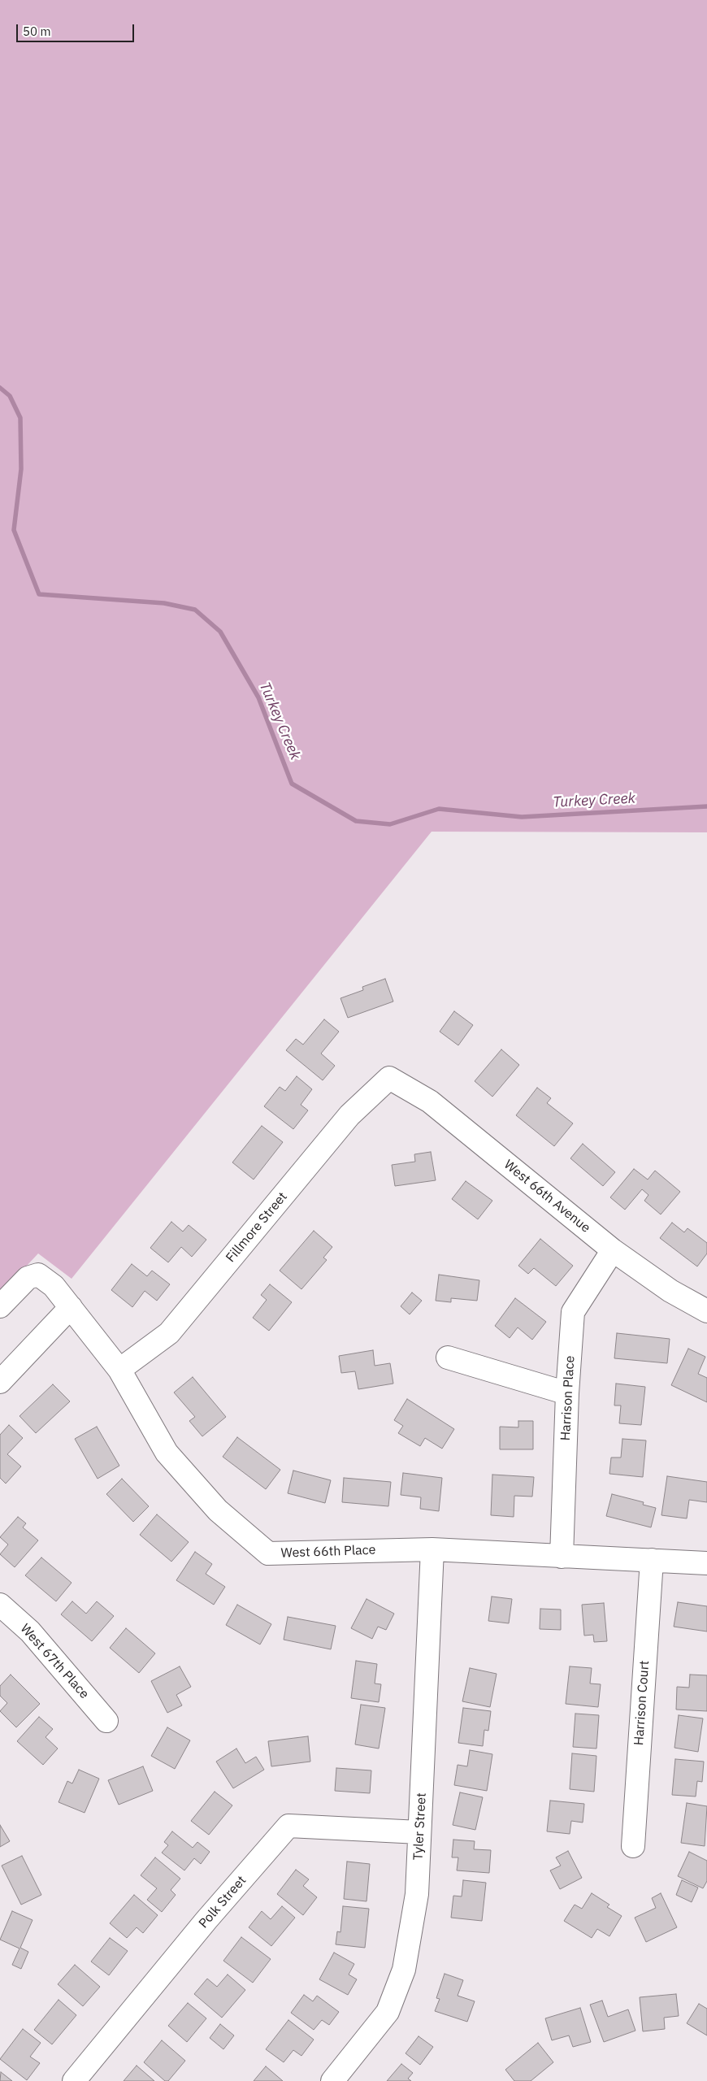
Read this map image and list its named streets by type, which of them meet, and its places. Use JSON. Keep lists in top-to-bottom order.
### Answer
{
  "streets": {
    "street": [
      "West 66th Avenue",
      "Fillmore Street",
      "Harrison Place",
      "West 66th Place",
      "West 67th Place",
      "Harrison Court",
      "Tyler Street",
      "Polk Street"
    ]
  },
  "crossings": [
    ["West 66th Avenue", "Fillmore Street"],
    ["West 66th Avenue", "Harrison Place"],
    ["Fillmore Street", "West 66th Place"],
    ["Harrison Place", "West 66th Place"],
    ["West 66th Place", "Harrison Court"],
    ["West 66th Place", "Tyler Street"],
    ["Tyler Street", "Polk Street"]
  ],
  "water": ["Turkey Creek"],
  "scale_bar": "50 m"
}
